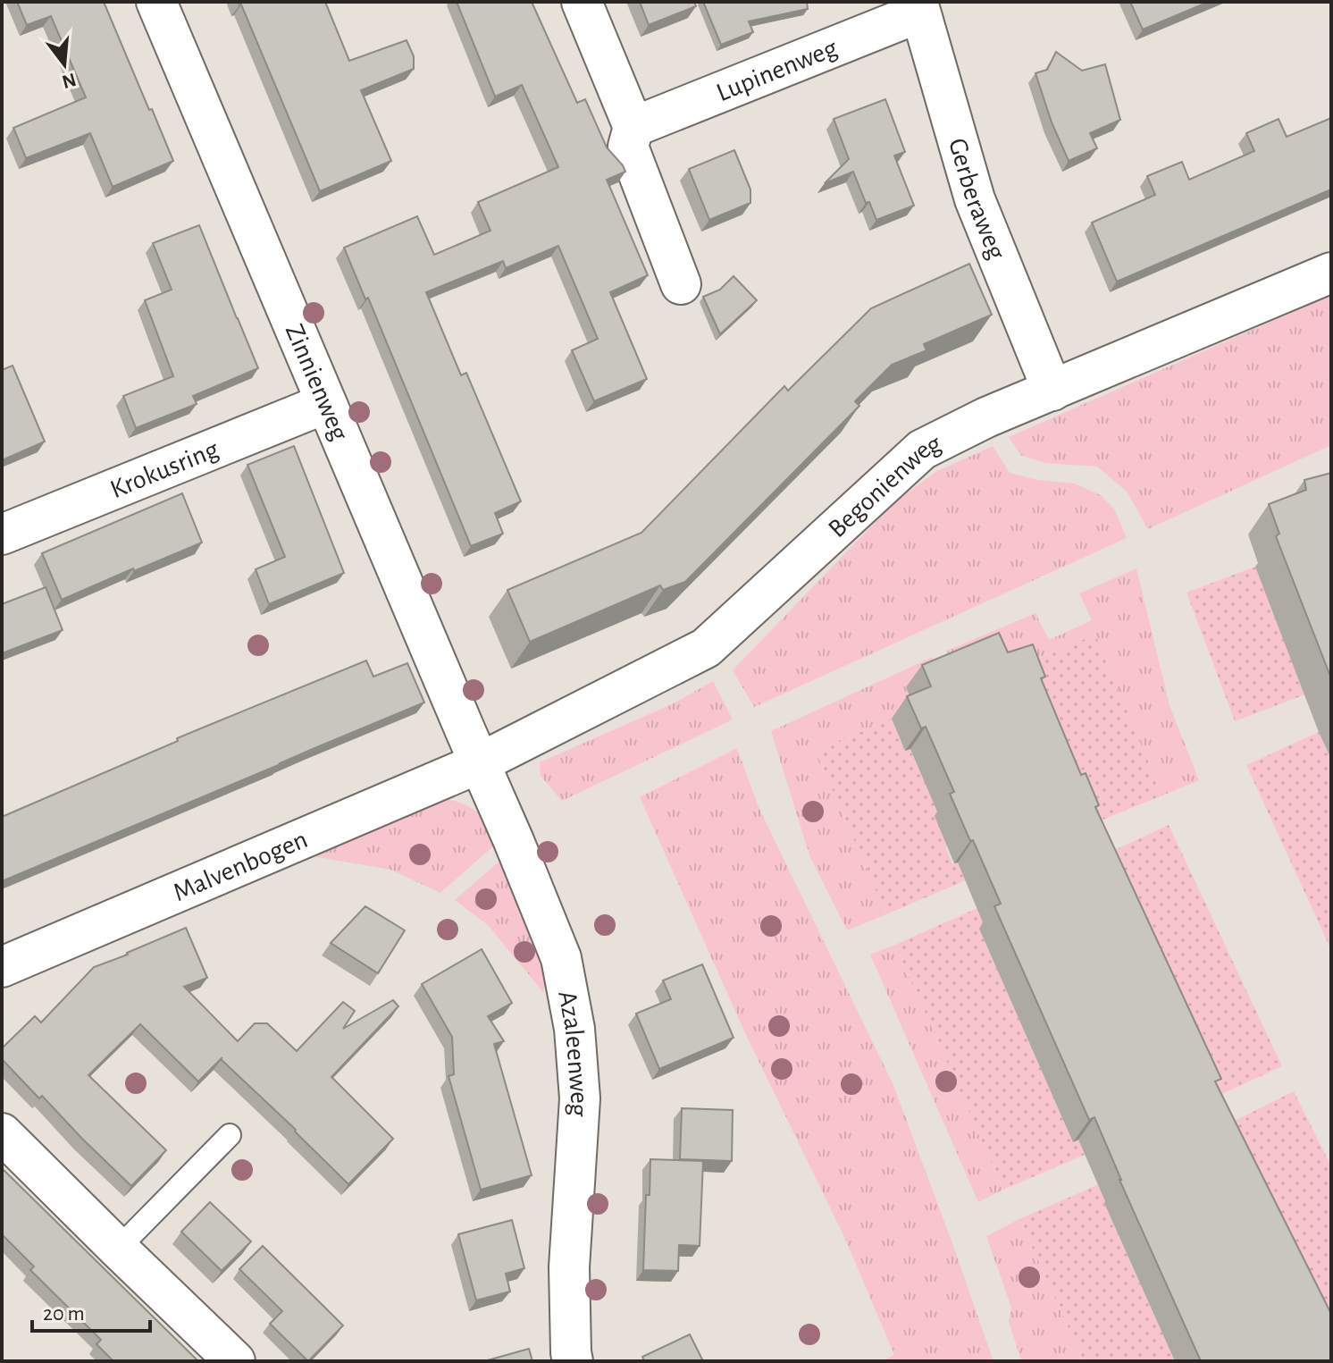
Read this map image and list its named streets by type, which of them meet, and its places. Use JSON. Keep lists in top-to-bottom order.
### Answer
{
  "streets": {
    "street": [
      "Lupinenweg",
      "Gerberaweg",
      "Zinnienweg",
      "Krokusring",
      "Begonienweg",
      "Malvenbogen",
      "Azaleenweg"
    ]
  },
  "crossings": [
    ["Lupinenweg", "Gerberaweg"],
    ["Gerberaweg", "Begonienweg"],
    ["Zinnienweg", "Krokusring"],
    ["Zinnienweg", "Begonienweg"],
    ["Zinnienweg", "Malvenbogen"],
    ["Zinnienweg", "Azaleenweg"],
    ["Begonienweg", "Malvenbogen"],
    ["Begonienweg", "Azaleenweg"],
    ["Malvenbogen", "Azaleenweg"]
  ],
  "scale_bar": "20 m",
  "north": "bottom"
}
